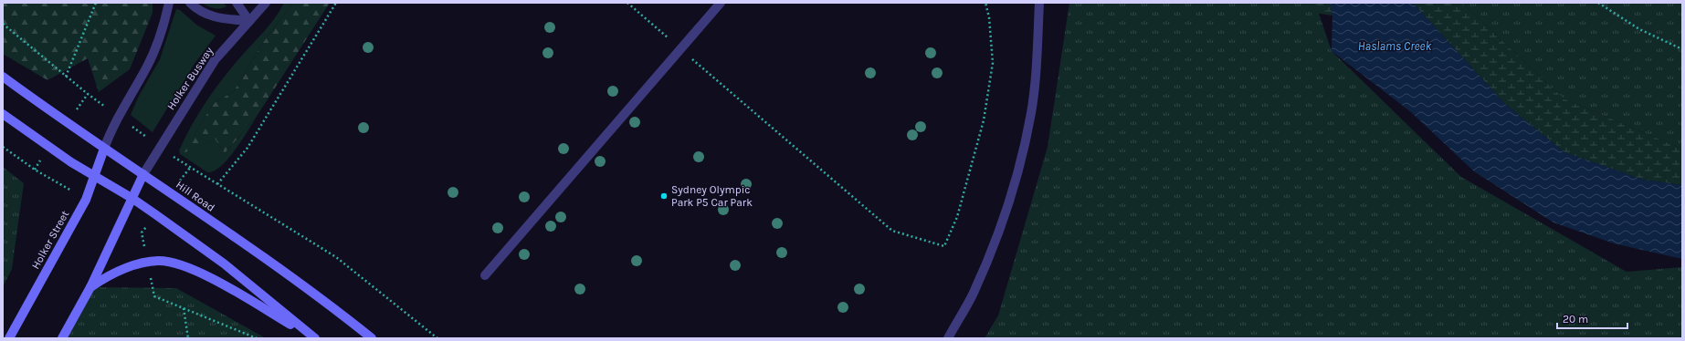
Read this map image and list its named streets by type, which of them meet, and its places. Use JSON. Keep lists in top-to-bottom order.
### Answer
{
  "streets": {
    "main road": ["Hill Road", "Holker Street"],
    "street": ["Holker Busway"]
  },
  "crossings": [
    ["Holker Busway", "Hill Road"],
    ["Hill Road", "Holker Street"]
  ],
  "water": ["Haslams Creek"],
  "places": ["Sydney Olympic Park P5 Car Park"],
  "scale_bar": "20 m"
}
